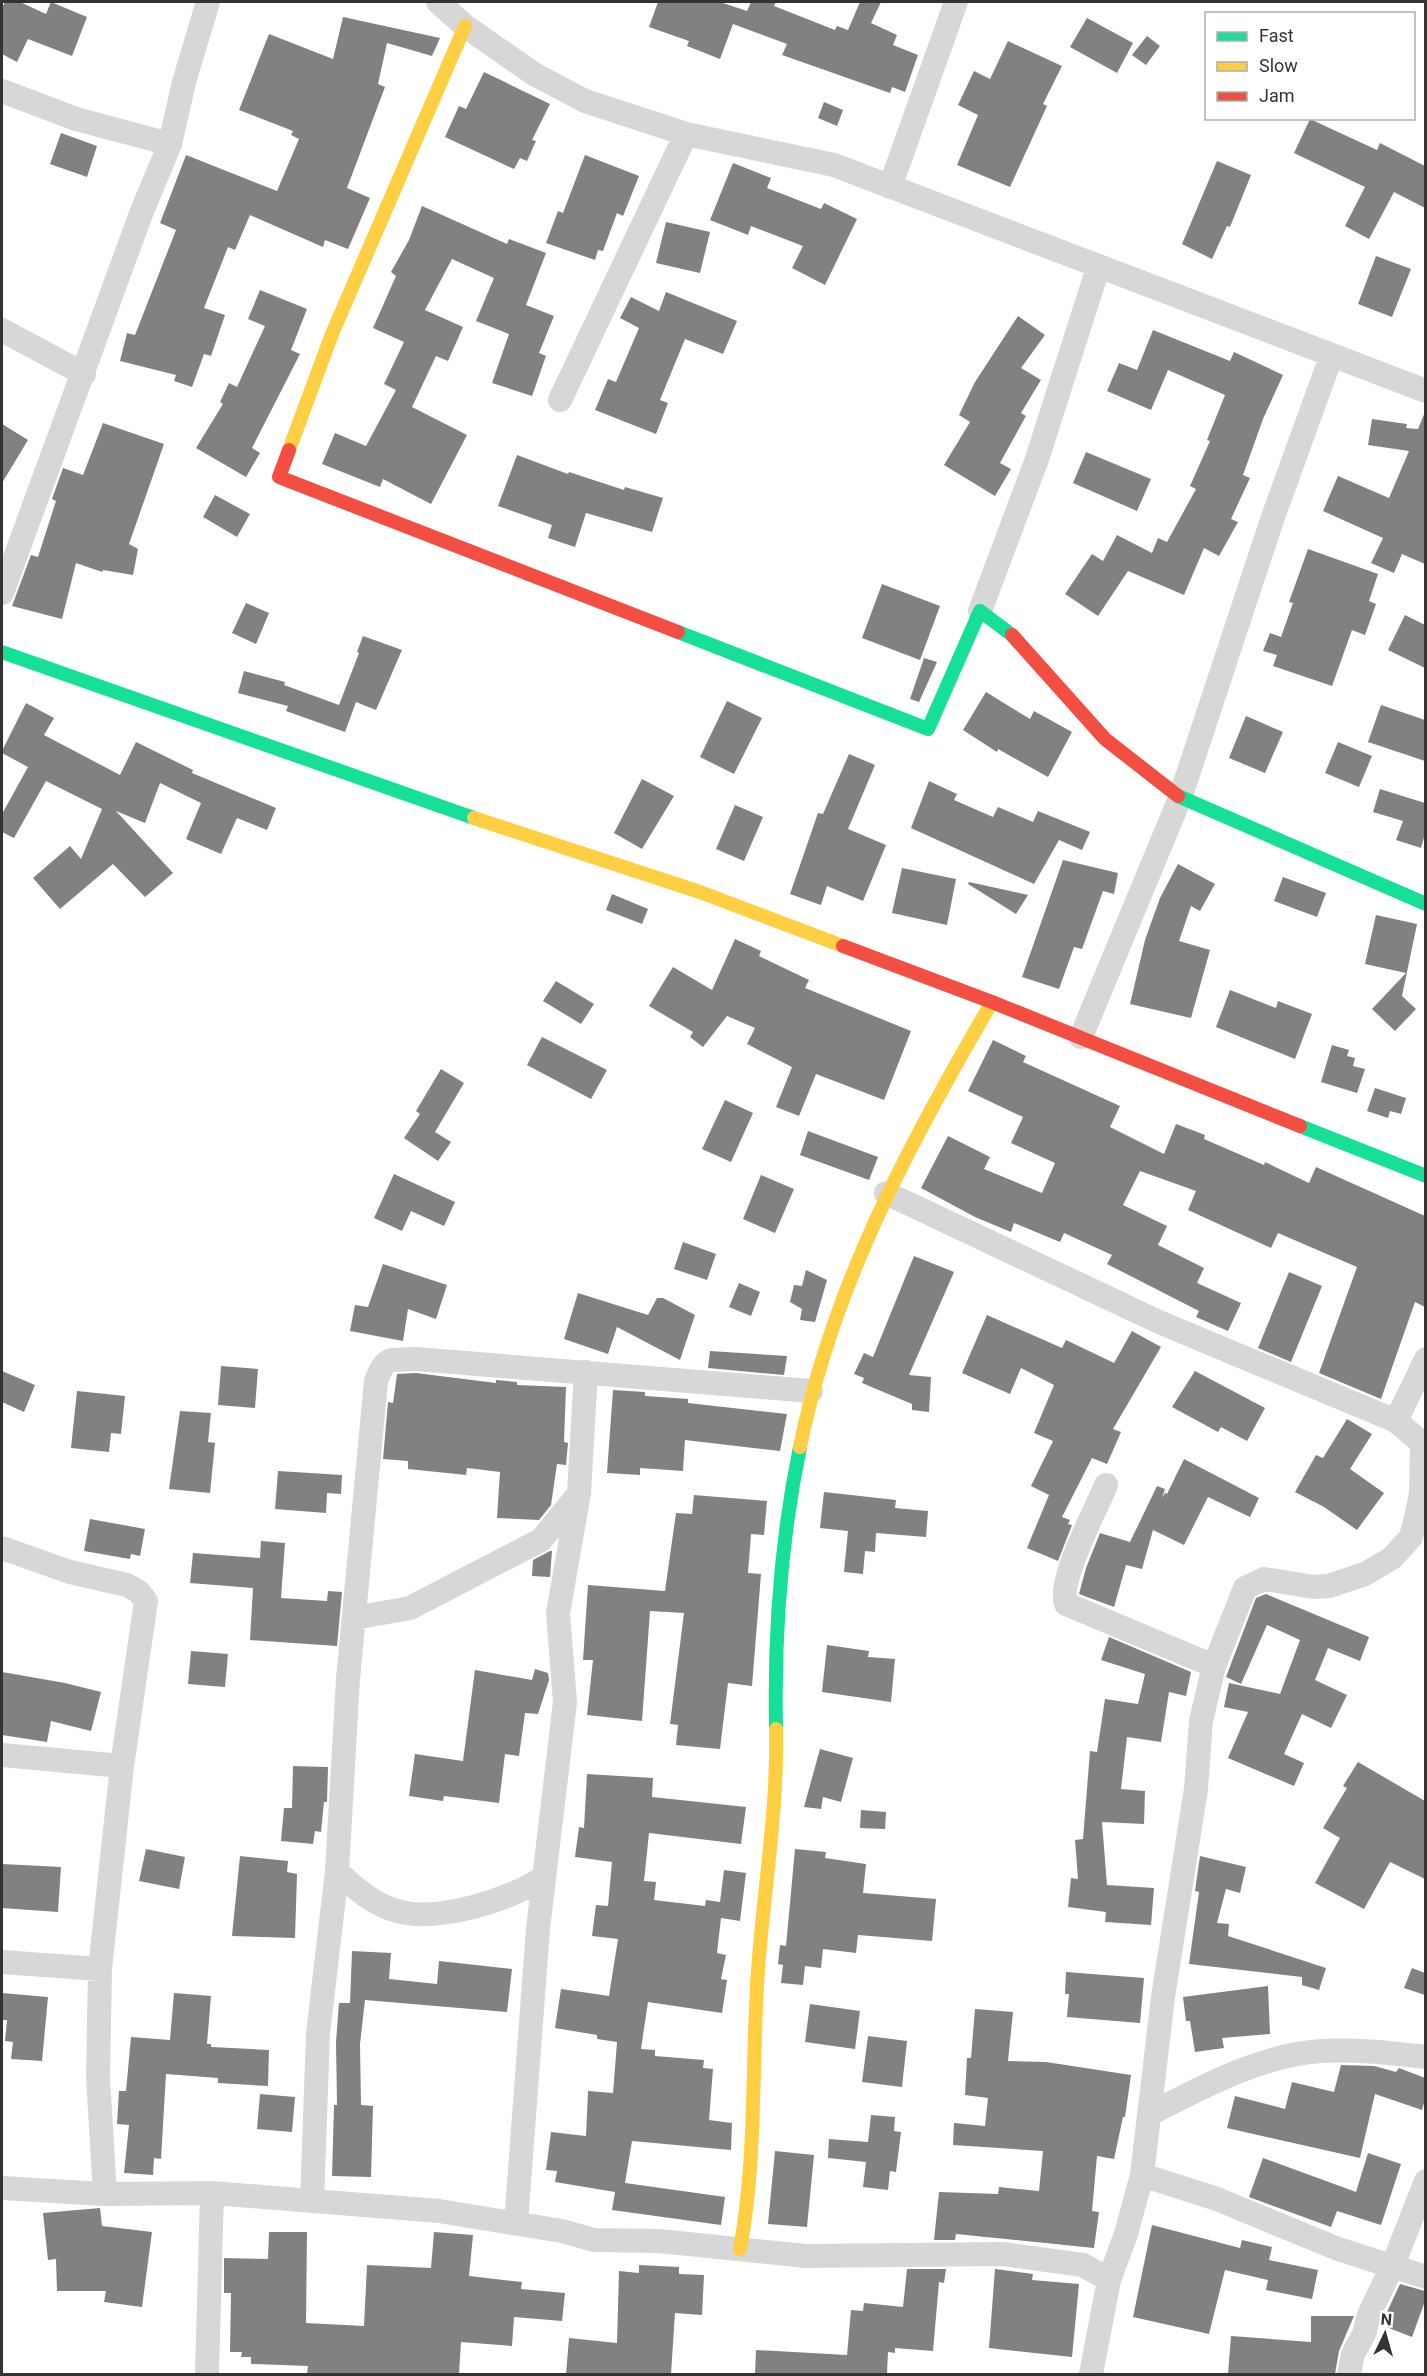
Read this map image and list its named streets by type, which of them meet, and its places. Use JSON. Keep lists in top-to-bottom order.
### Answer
{
  "legend": ["Fast", "Slow", "Jam"],
  "north": "top"
}
